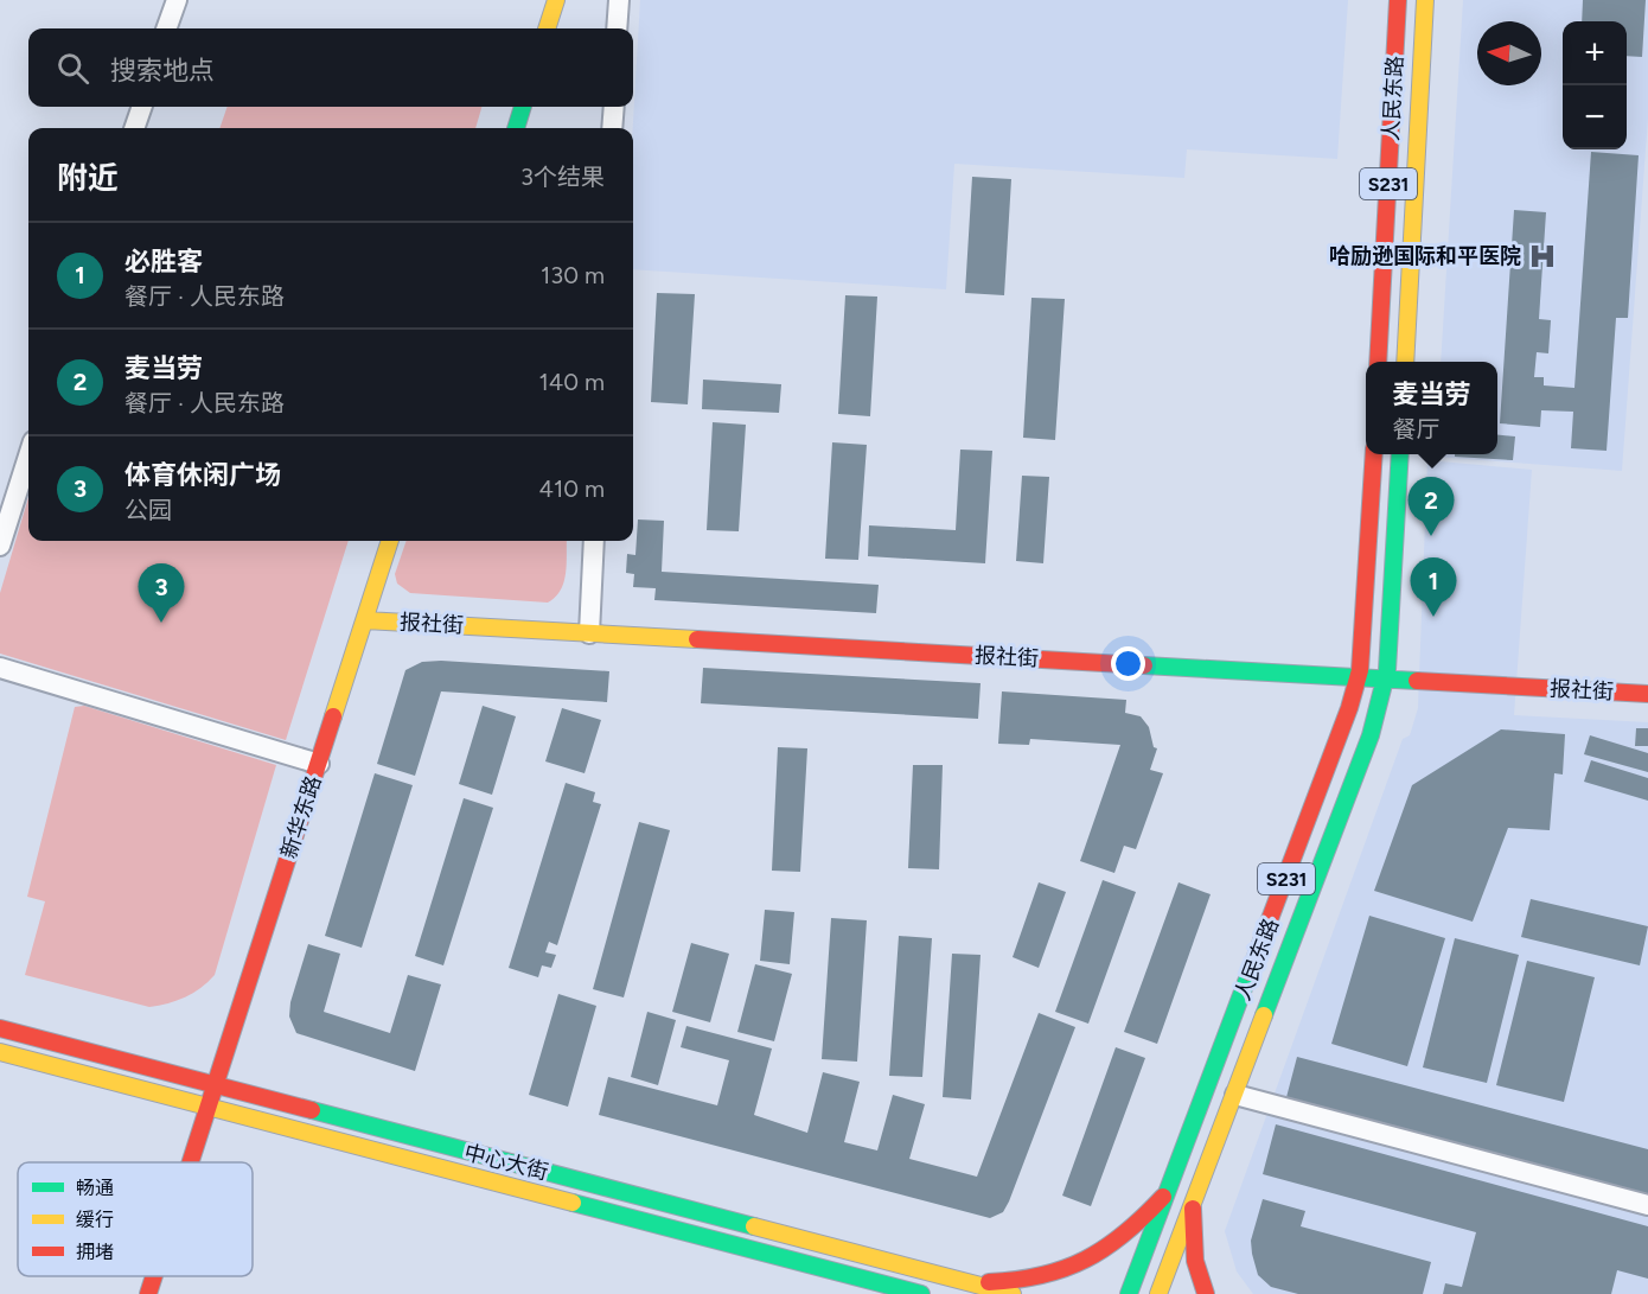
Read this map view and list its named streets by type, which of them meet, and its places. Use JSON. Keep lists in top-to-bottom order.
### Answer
{
  "streets": {
    "main road": [
      "人民东路",
      "S231",
      "报社街",
      "新华东路",
      "中心大街"
    ]
  },
  "crossings": [
    ["人民东路", "报社街"],
    ["报社街", "新华东路"],
    ["新华东路", "中心大街"]
  ],
  "places": {
    "hospital": ["哈励逊国际和平医院"]
  },
  "legend": ["畅通", "缓行", "拥堵"],
  "north": "left",
  "page": {
    "map_buttons": ["+", "−"],
    "search": "搜索地点",
    "heading": ["附近", "3个结果"],
    "list": [
      {
        "mark": "1",
        "name": "必胜客",
        "note": "餐厅 · 人民东路",
        "value": "130 m"
      },
      {
        "mark": "2",
        "name": "麦当劳",
        "note": "餐厅 · 人民东路",
        "value": "140 m"
      },
      {
        "mark": "3",
        "name": "体育休闲广场",
        "note": "公园",
        "value": "410 m"
      }
    ],
    "popup": ["麦当劳", "餐厅"],
    "pins": ["2", "1", "3"]
  }
}
